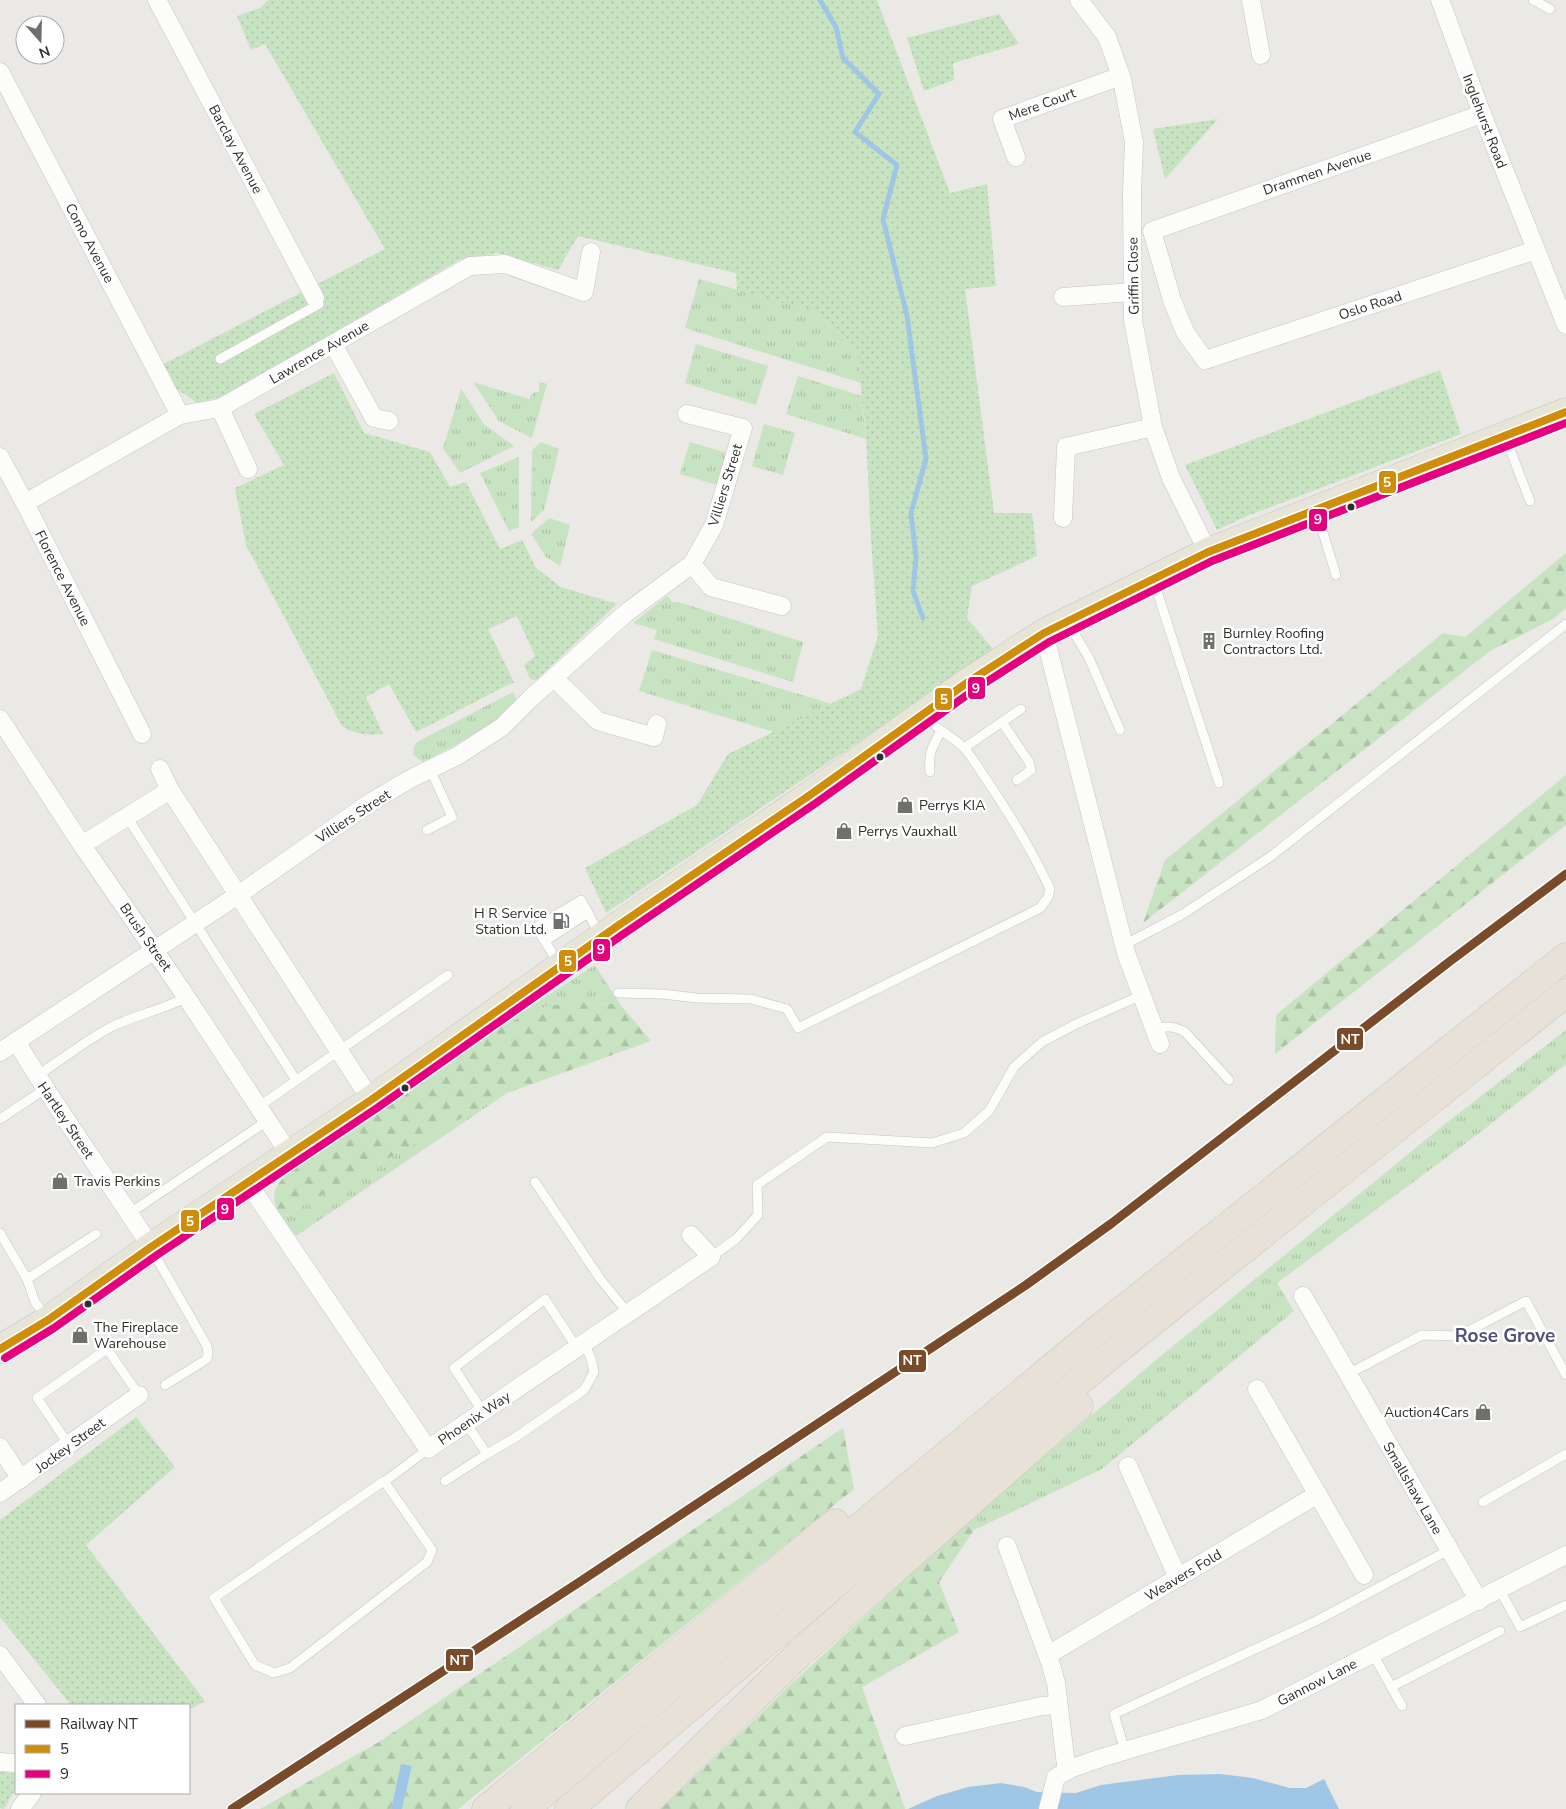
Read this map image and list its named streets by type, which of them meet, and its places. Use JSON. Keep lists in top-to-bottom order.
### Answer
{
  "streets": {
    "street": [
      "Mere Court",
      "Inglehurst Road",
      "Barclay Avenue",
      "Drammen Avenue",
      "Como Avenue",
      "Griffin Close",
      "Oslo Road",
      "Lawrence Avenue",
      "Villiers Street",
      "Florence Avenue",
      "Brush Street",
      "Hartley Street",
      "Phoenix Way",
      "Jockey Street",
      "Smallshaw Lane",
      "Weavers Fold",
      "Gannow Lane"
    ]
  },
  "crossings": [
    ["Mere Court", "Griffin Close"],
    ["Inglehurst Road", "Drammen Avenue"],
    ["Inglehurst Road", "Oslo Road"],
    ["Drammen Avenue", "Oslo Road"],
    ["Como Avenue", "Lawrence Avenue"],
    ["Lawrence Avenue", "Florence Avenue"],
    ["Villiers Street", "Brush Street"],
    ["Villiers Street", "Hartley Street"],
    ["Smallshaw Lane", "Gannow Lane"]
  ],
  "districts": ["Rose Grove"],
  "places": {
    "building": ["Burnley Roofing Contractors Ltd."],
    "shop": [
      "Perrys KIA",
      "Perrys Vauxhall",
      "Travis Perkins",
      "The Fireplace Warehouse",
      "Auction4Cars"
    ],
    "fuel station": ["H R Service Station Ltd."]
  },
  "lines": ["transit line 5", "transit line 9", "rail line NT"],
  "legend": ["Railway NT", "5", "9"],
  "north": "bottom"
}
